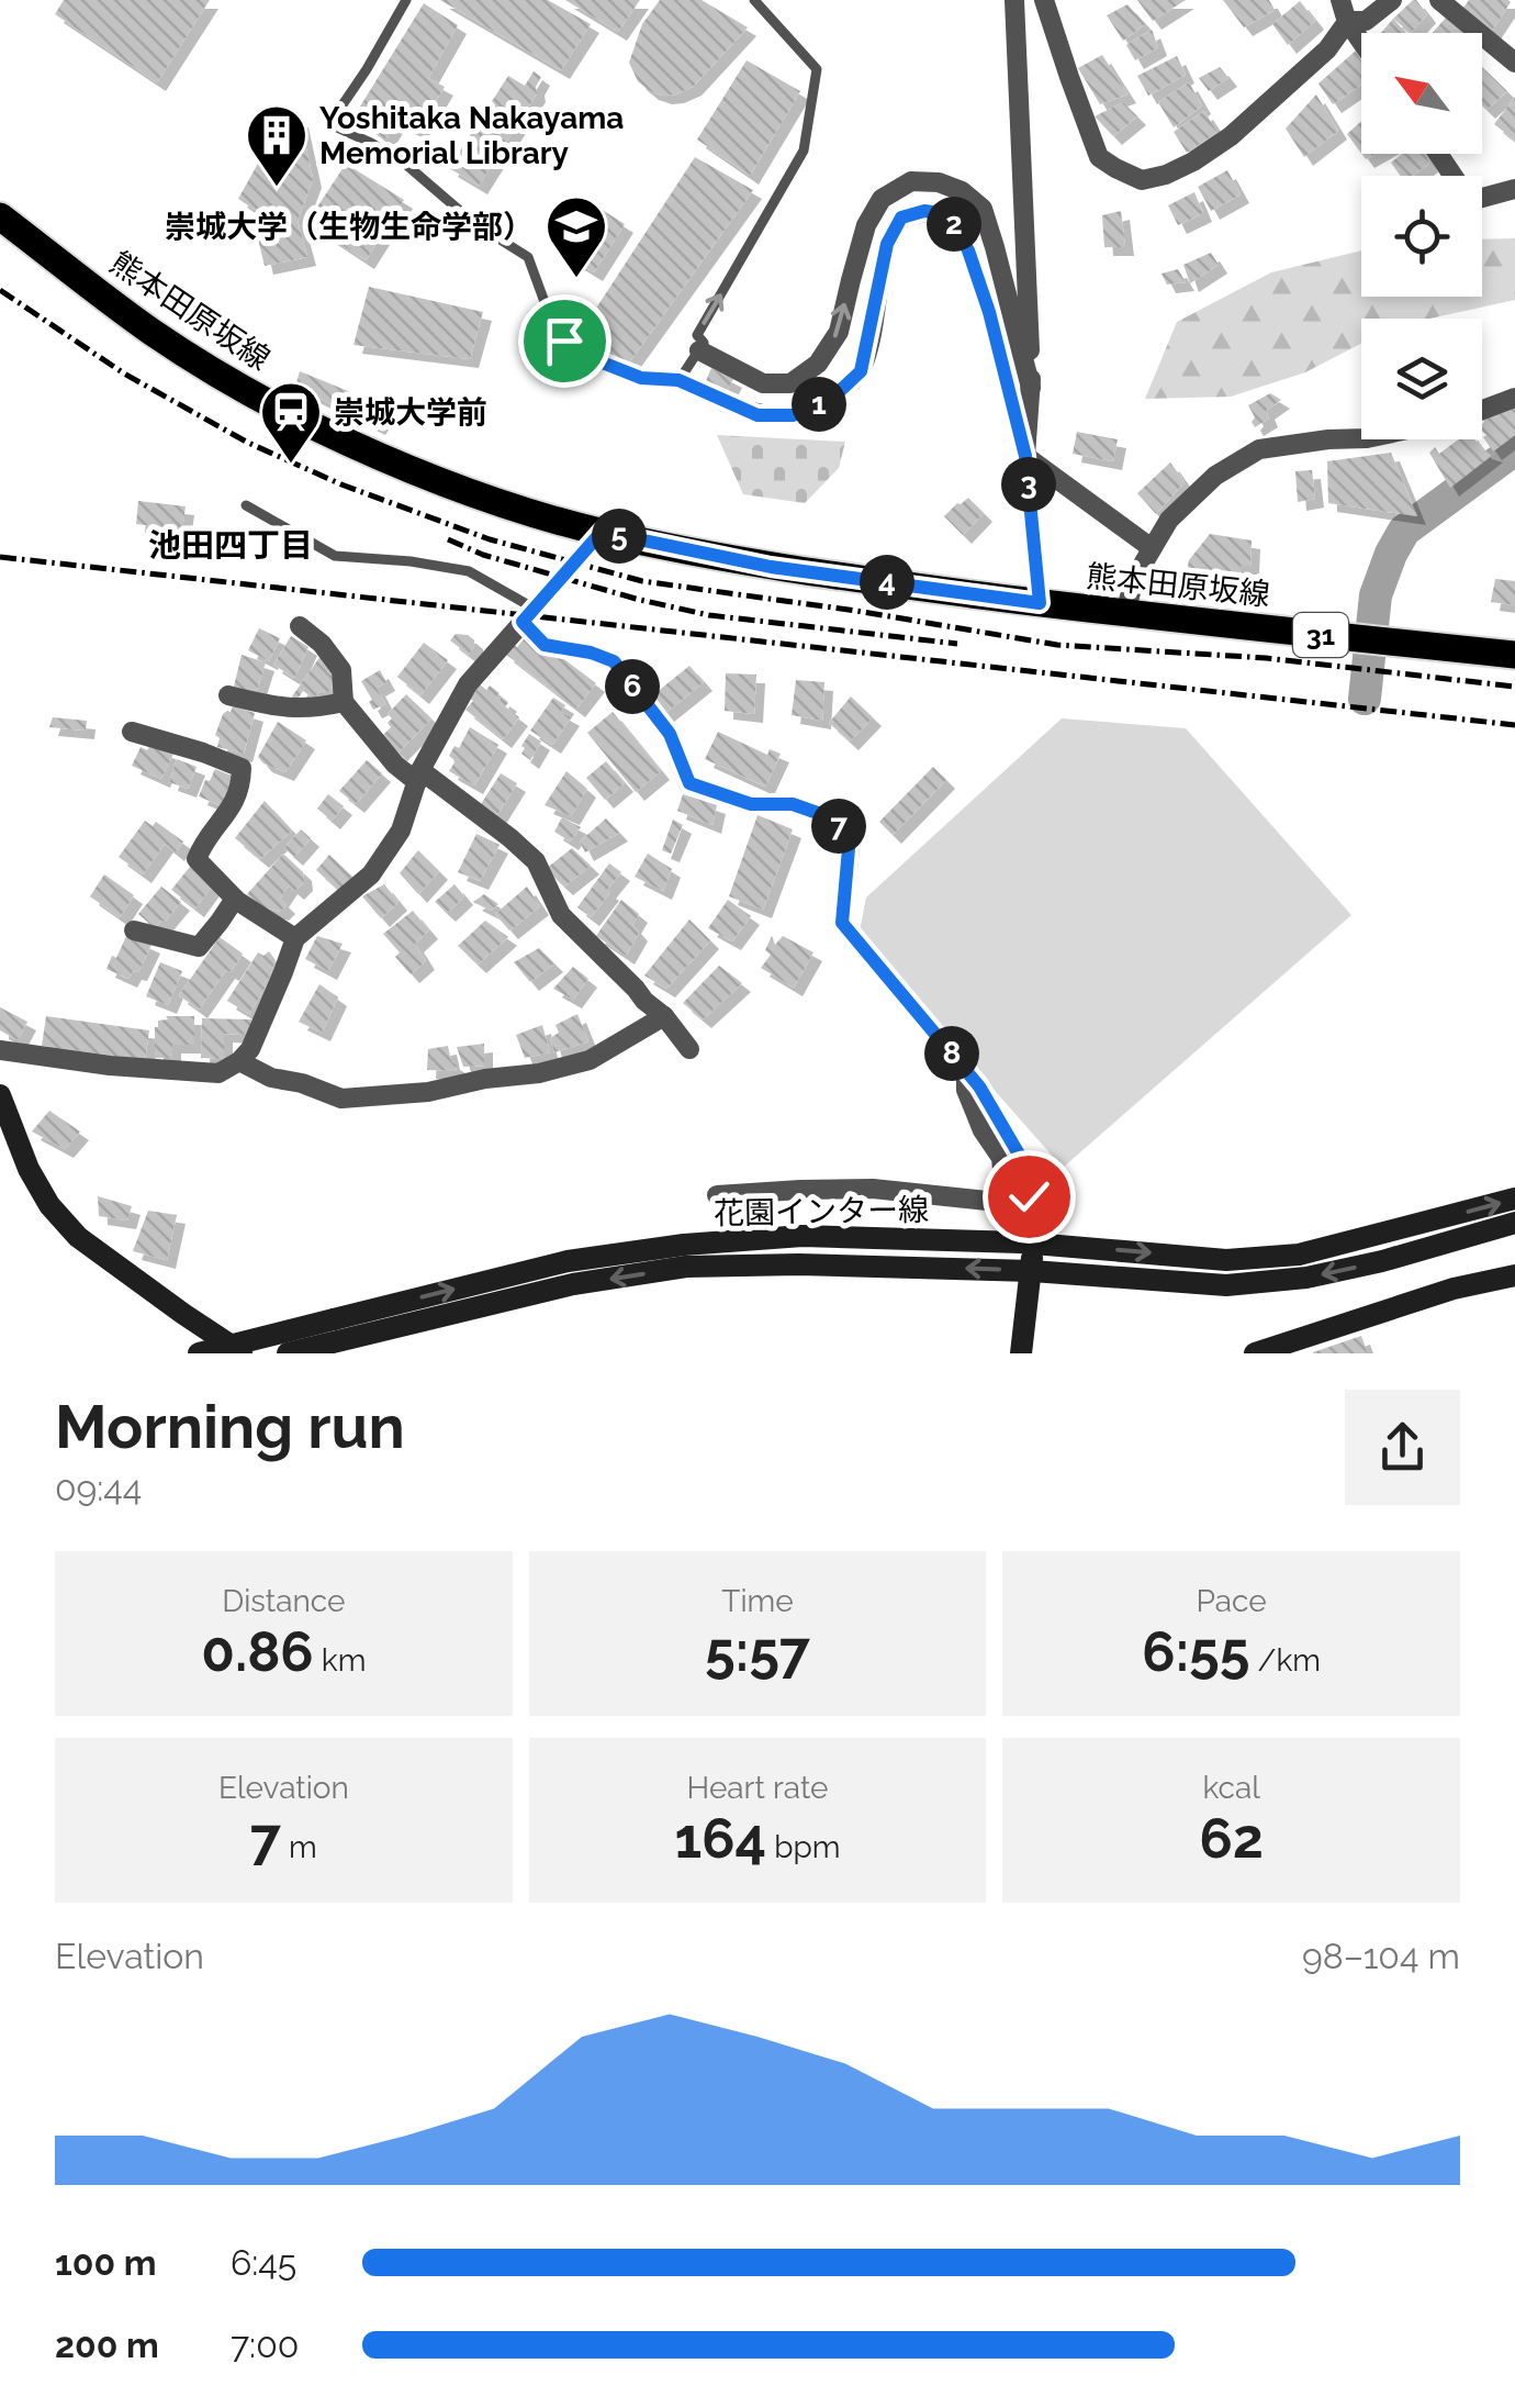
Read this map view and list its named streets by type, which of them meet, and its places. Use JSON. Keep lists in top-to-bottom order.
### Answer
{
  "streets": {
    "main road": ["熊本田原坂線", "31", "花園インター線"]
  },
  "districts": ["池田四丁目"],
  "places": {
    "building": ["Yoshitaka Nakayama Memorial Library"],
    "school or university": ["崇城大学（生物生命学部）"],
    "station": ["崇城大学前"]
  },
  "north": "top left",
  "page": {
    "pins": [
      "2",
      "1",
      "3",
      "5",
      "4",
      "6",
      "7",
      "8"
    ],
    "heading": ["Morning run", "09:44"],
    "stats": [
      ["Distance", "0.86 km"],
      ["Time", "5:57"],
      ["Pace", "6:55 /km"],
      ["Elevation", "7 m"],
      ["Heart rate", "164 bpm"],
      ["kcal", "62"]
    ],
    "chart": ["Elevation", "98–104 m"],
    "list": [
      {
        "name": "100 m",
        "note": "6:45"
      },
      {
        "name": "200 m",
        "note": "7:00"
      }
    ]
  }
}
